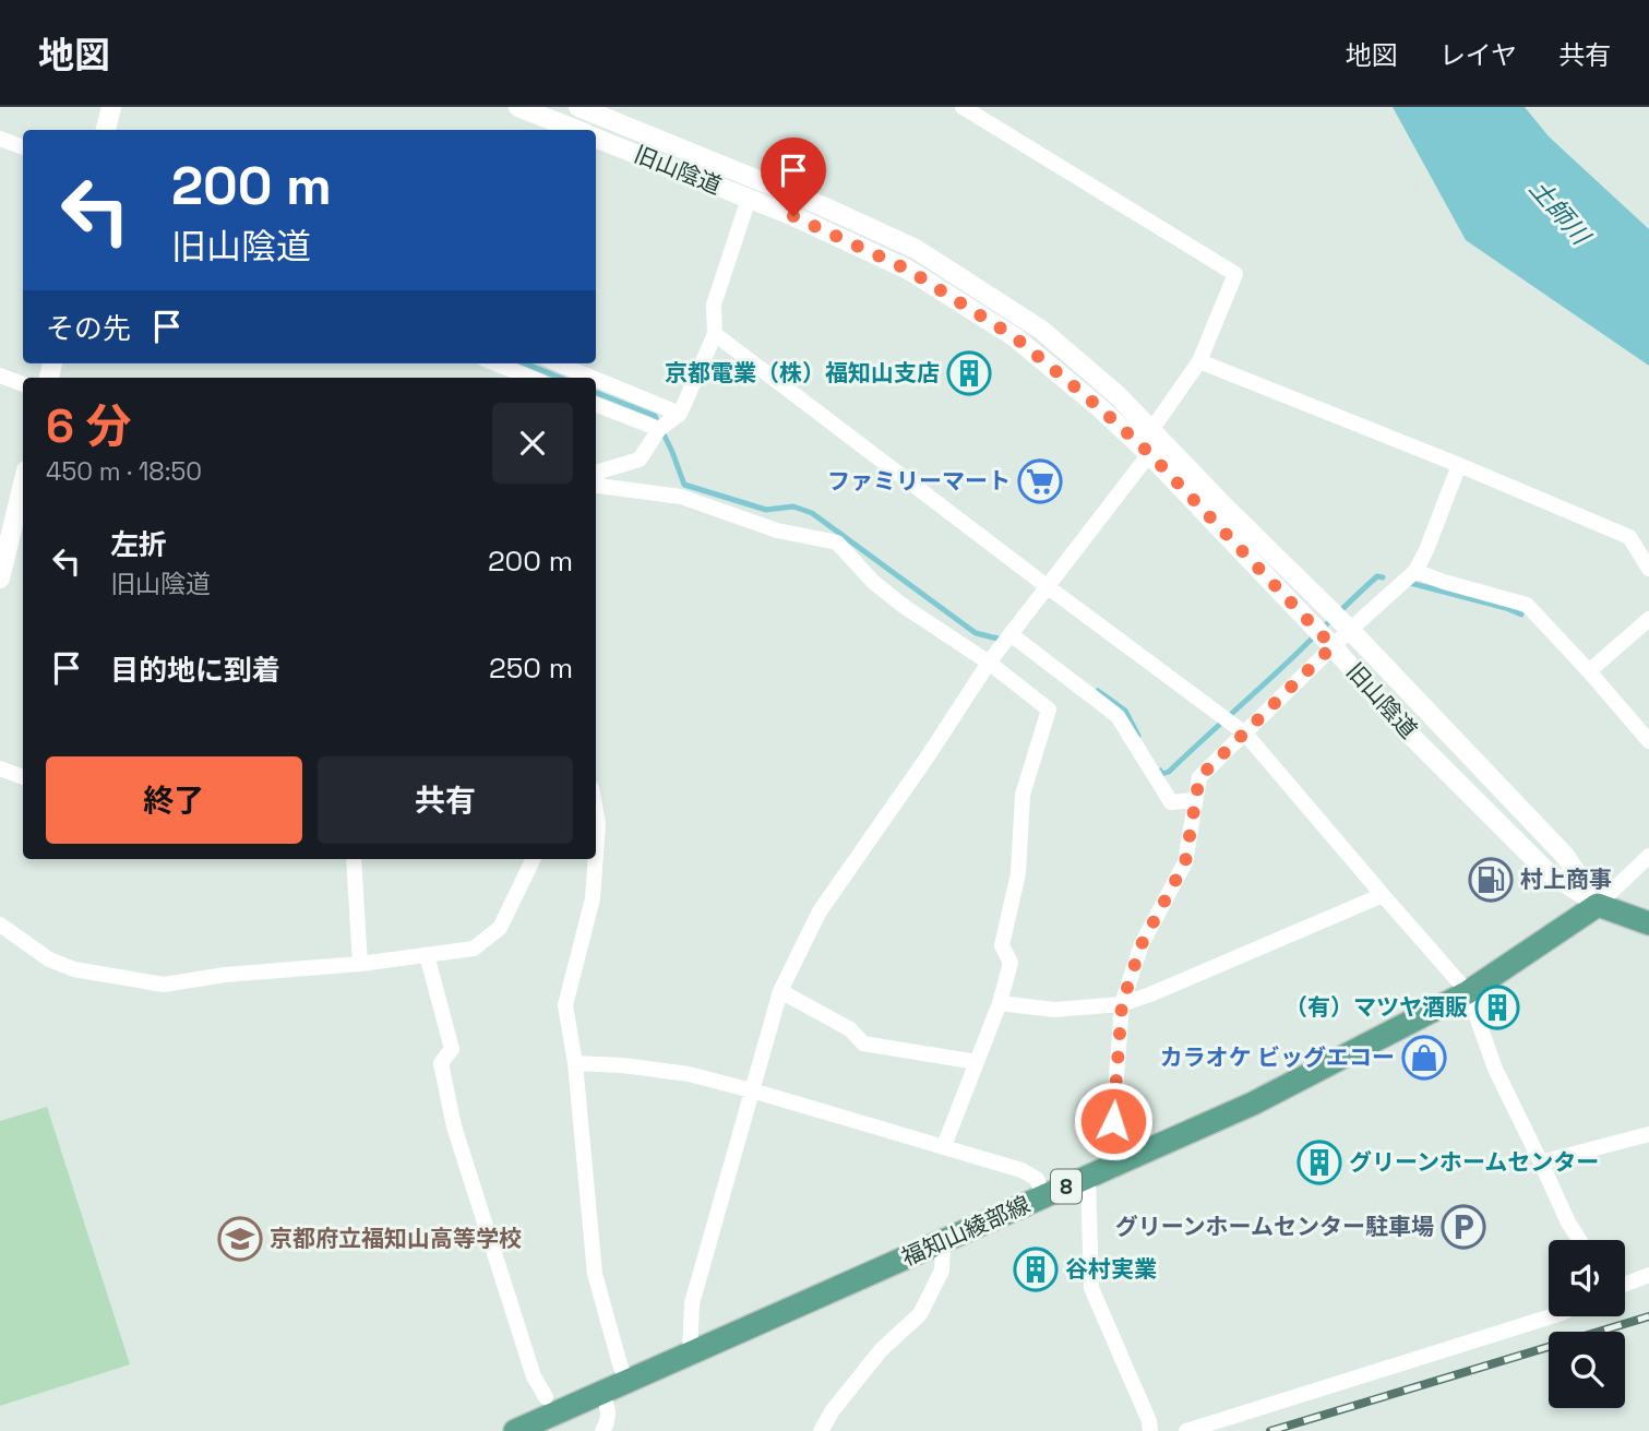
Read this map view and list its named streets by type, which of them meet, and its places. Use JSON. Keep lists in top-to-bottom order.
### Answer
{
  "streets": {
    "main road": ["8", "福知山綾部線"],
    "street": ["旧山陰道"]
  },
  "crossings": [
    ["旧山陰道", "福知山綾部線"]
  ],
  "water": ["土師川"],
  "places": {
    "building": [
      "京都電業（株）福知山支店",
      "（有）マツヤ酒販",
      "グリーンホームセンター",
      "谷村実業"
    ],
    "supermarket": ["ファミリーマート"],
    "fuel station": ["村上商事"],
    "shop": ["カラオケ ビッグエコー"],
    "parking": ["グリーンホームセンター駐車場"],
    "school or university": ["京都府立福知山高等学校"]
  },
  "page": {
    "header": "地図",
    "nav": ["地図", "レイヤ", "共有"],
    "turn": ["200 m", "旧山陰道"],
    "then": "その先",
    "heading": ["6 分", "450 m · 18:50"],
    "list": [
      {
        "name": "左折",
        "note": "旧山陰道",
        "value": "200 m"
      },
      {
        "name": "目的地に到着",
        "value": "250 m"
      }
    ],
    "buttons": ["終了", "共有"]
  }
}
